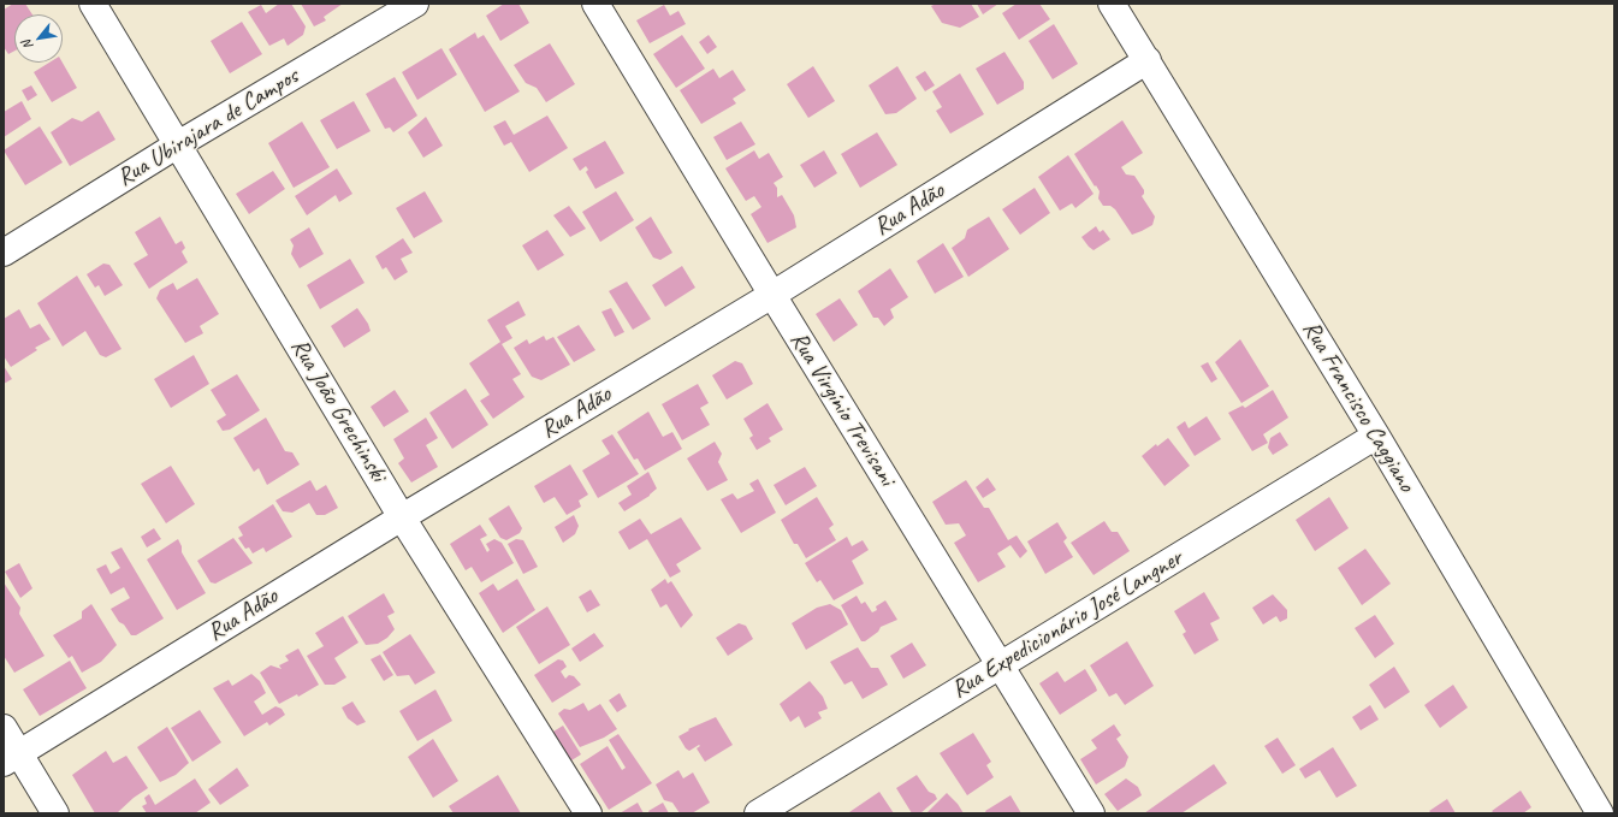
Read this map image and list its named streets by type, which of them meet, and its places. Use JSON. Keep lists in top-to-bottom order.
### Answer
{
  "streets": {
    "street": [
      "Rua Ubirajara de Campos",
      "Rua Adão",
      "Rua Francisco Caggiano",
      "Rua Virgínio Trevisani",
      "Rua João Grechinski",
      "Rua Expedicionário José Langner"
    ]
  },
  "crossings": [
    ["Rua Ubirajara de Campos", "Rua João Grechinski"],
    ["Rua Adão", "Rua Francisco Caggiano"],
    ["Rua Adão", "Rua Virgínio Trevisani"],
    ["Rua Adão", "Rua João Grechinski"],
    ["Rua Francisco Caggiano", "Rua Expedicionário José Langner"],
    ["Rua Virgínio Trevisani", "Rua Expedicionário José Langner"]
  ],
  "north": "bottom left"
}
